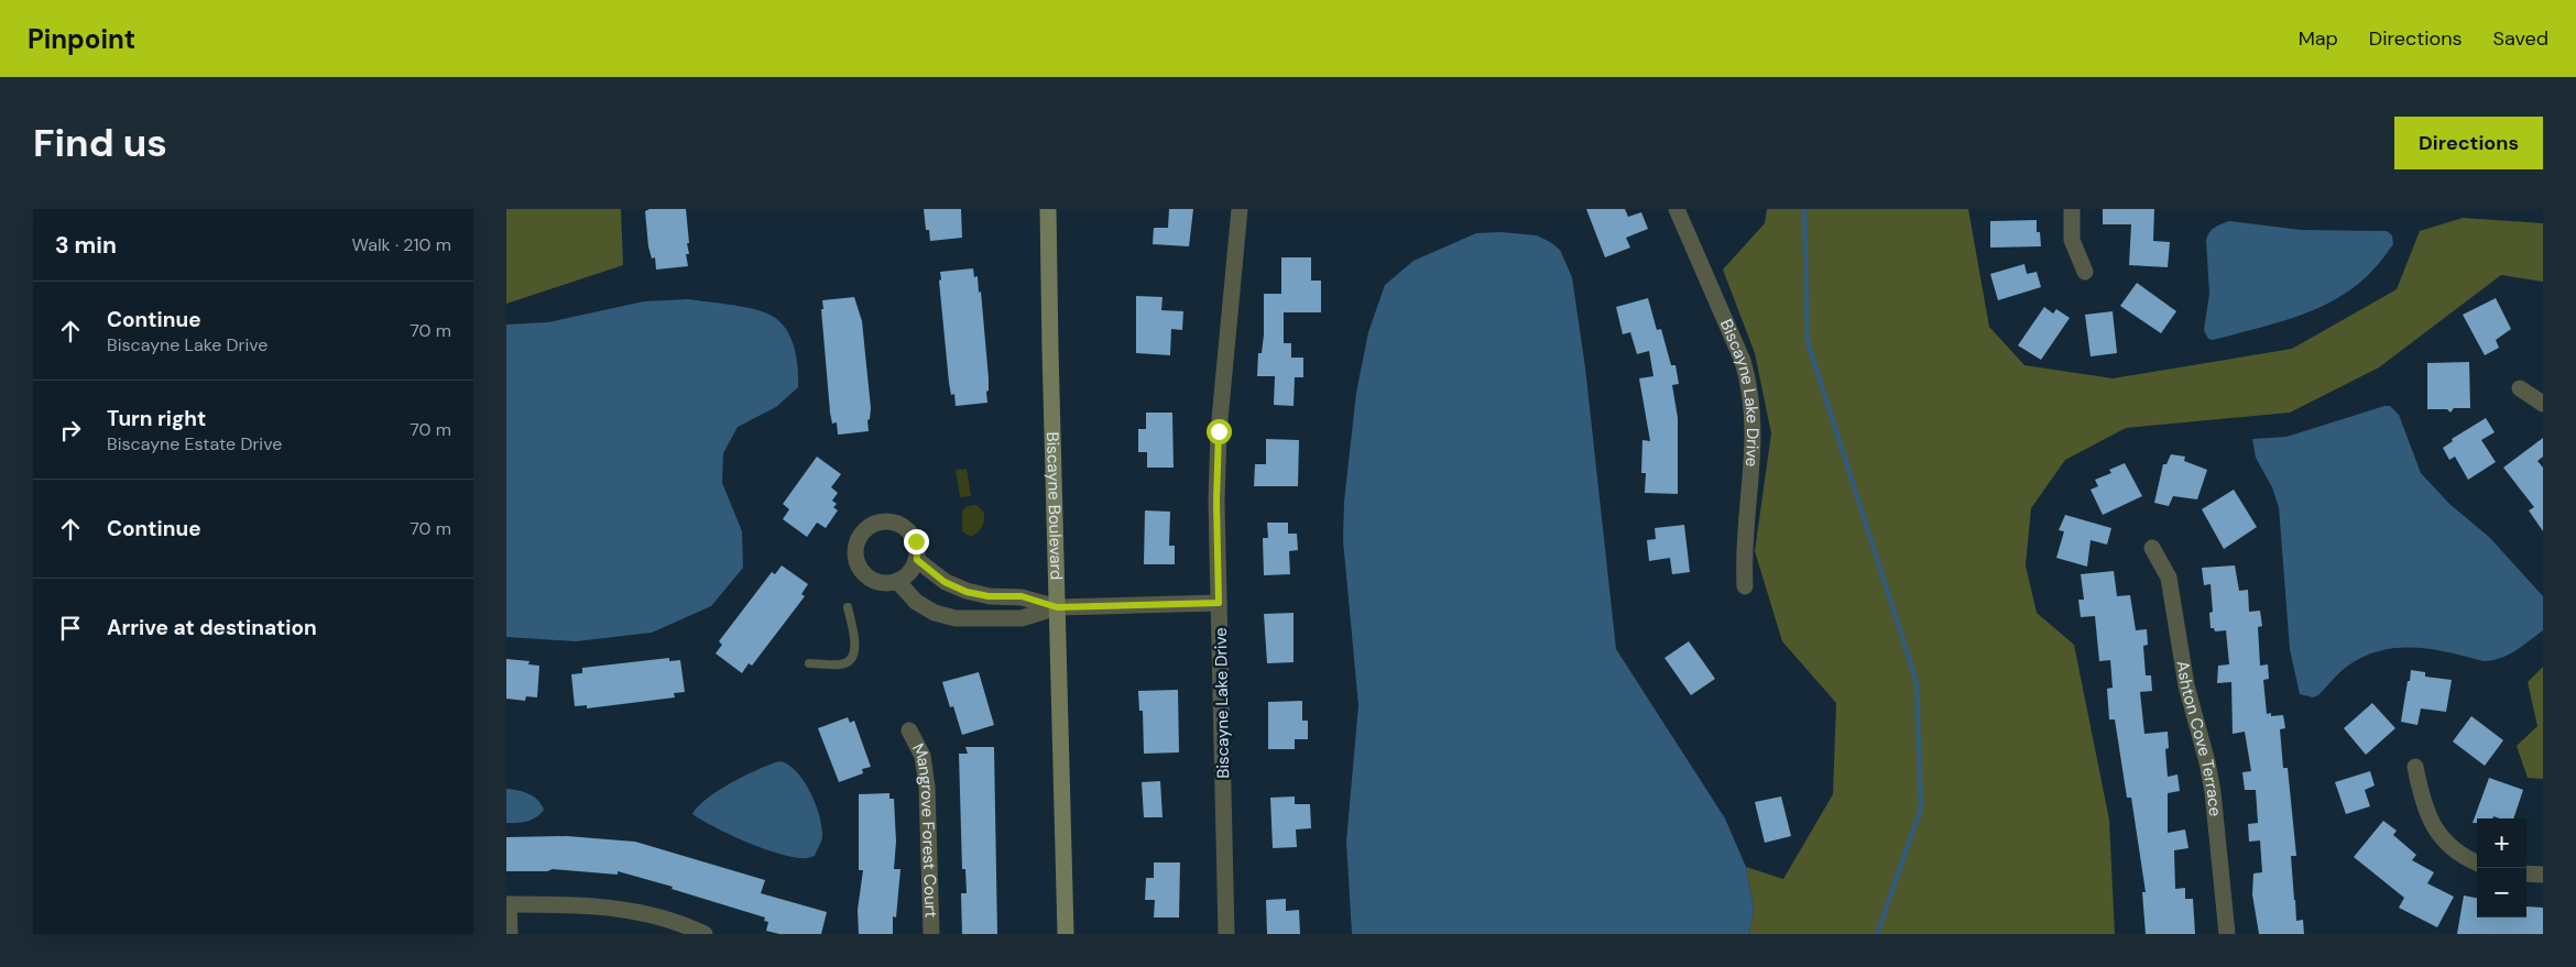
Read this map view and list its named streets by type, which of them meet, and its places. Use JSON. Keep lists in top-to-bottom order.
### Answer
{
  "streets": {
    "street": [
      "Biscayne Lake Drive",
      "Biscayne Boulevard",
      "Ashton Cove Terrace",
      "Mangrove Forest Court"
    ]
  },
  "page": {
    "header": "Pinpoint",
    "nav": ["Map", "Directions", "Saved"],
    "buttons": "Directions",
    "title": "Find us",
    "heading": ["3 min", "Walk · 210 m"],
    "list": [
      ["Continue", "Biscayne Lake Drive", "70 m"],
      ["Turn right", "Biscayne Estate Drive", "70 m"],
      ["Continue", "70 m"],
      "Arrive at destination"
    ],
    "map_buttons": ["+", "−"]
  }
}
